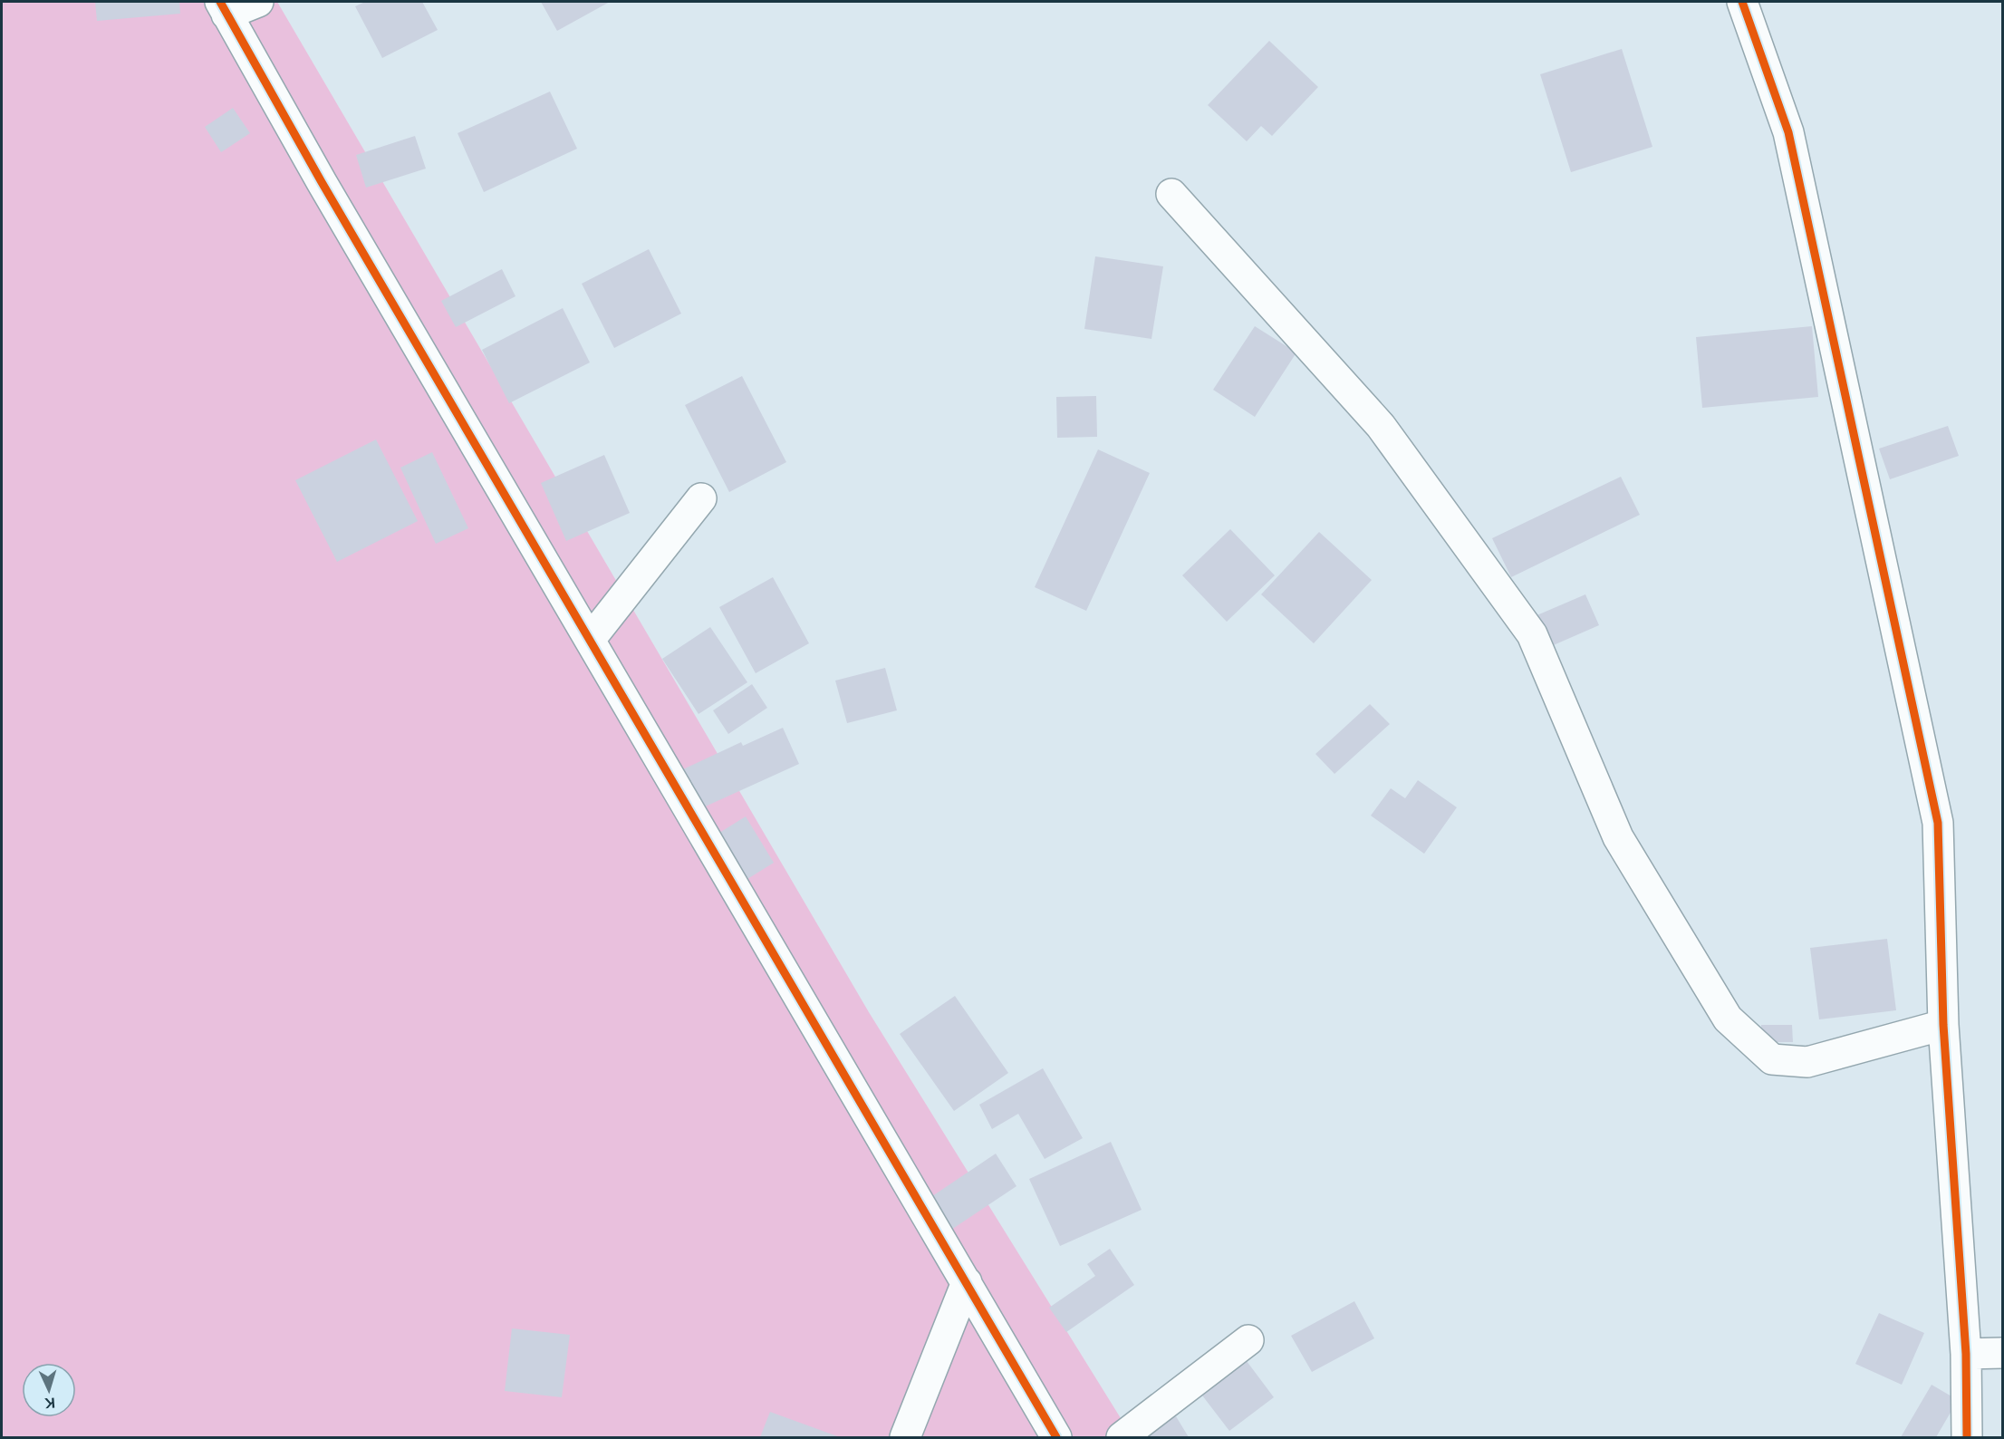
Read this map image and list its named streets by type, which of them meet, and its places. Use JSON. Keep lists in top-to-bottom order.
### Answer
{
  "north": "bottom"
}
